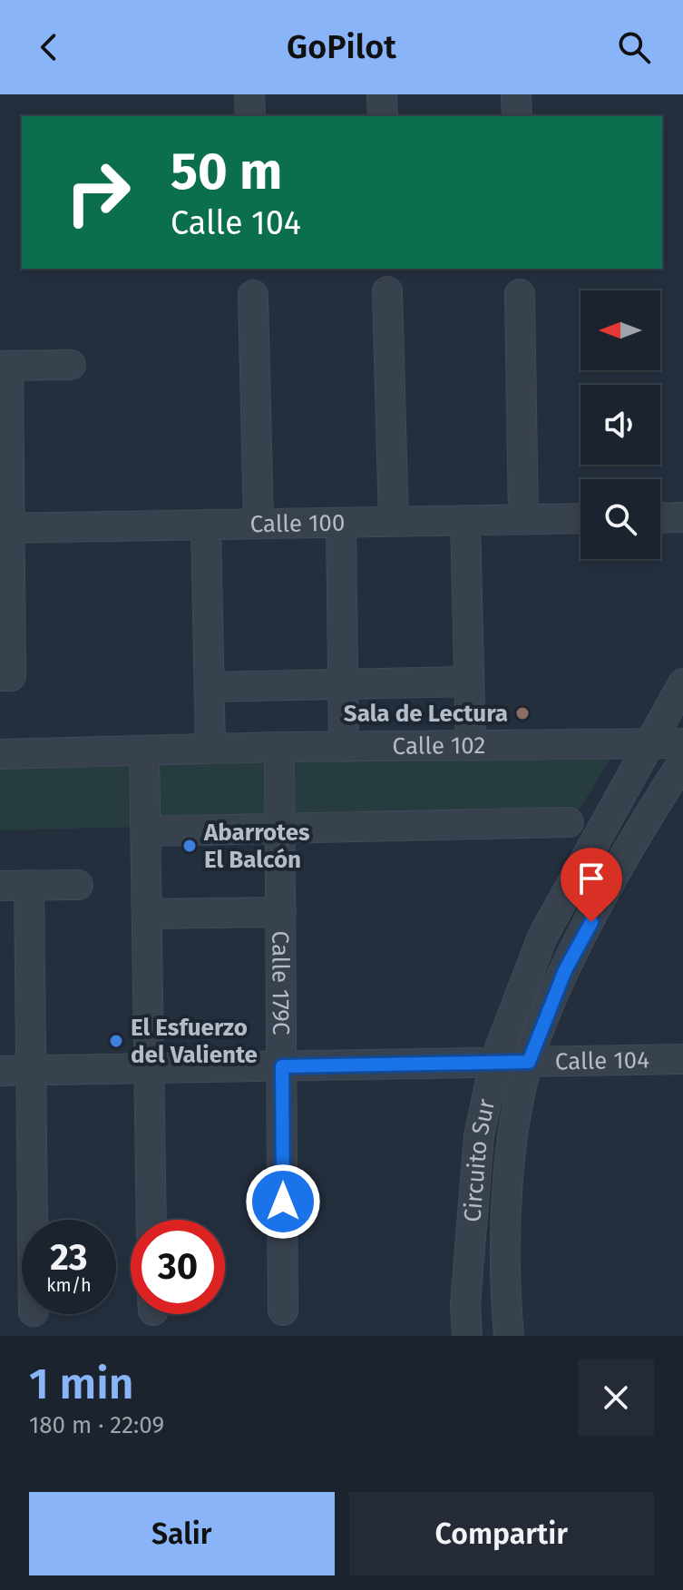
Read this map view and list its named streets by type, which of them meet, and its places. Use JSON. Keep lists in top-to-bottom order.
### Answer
{
  "streets": {
    "street": [
      "Calle 100",
      "Calle 102",
      "Calle 179C",
      "Calle 104",
      "Circuito Sur"
    ]
  },
  "crossings": [
    ["Calle 102", "Calle 179C"],
    ["Calle 102", "Circuito Sur"],
    ["Calle 179C", "Calle 104"],
    ["Calle 104", "Circuito Sur"]
  ],
  "places": ["Sala de Lectura", "Abarrotes El Balcón", "El Esfuerzo del Valiente"],
  "north": "left",
  "page": {
    "header": "GoPilot",
    "turn": ["50 m", "Calle 104"],
    "speed": "23 km/h",
    "limit": "30",
    "heading": ["1 min", "180 m · 22:09"],
    "buttons": ["Salir", "Compartir"]
  }
}
